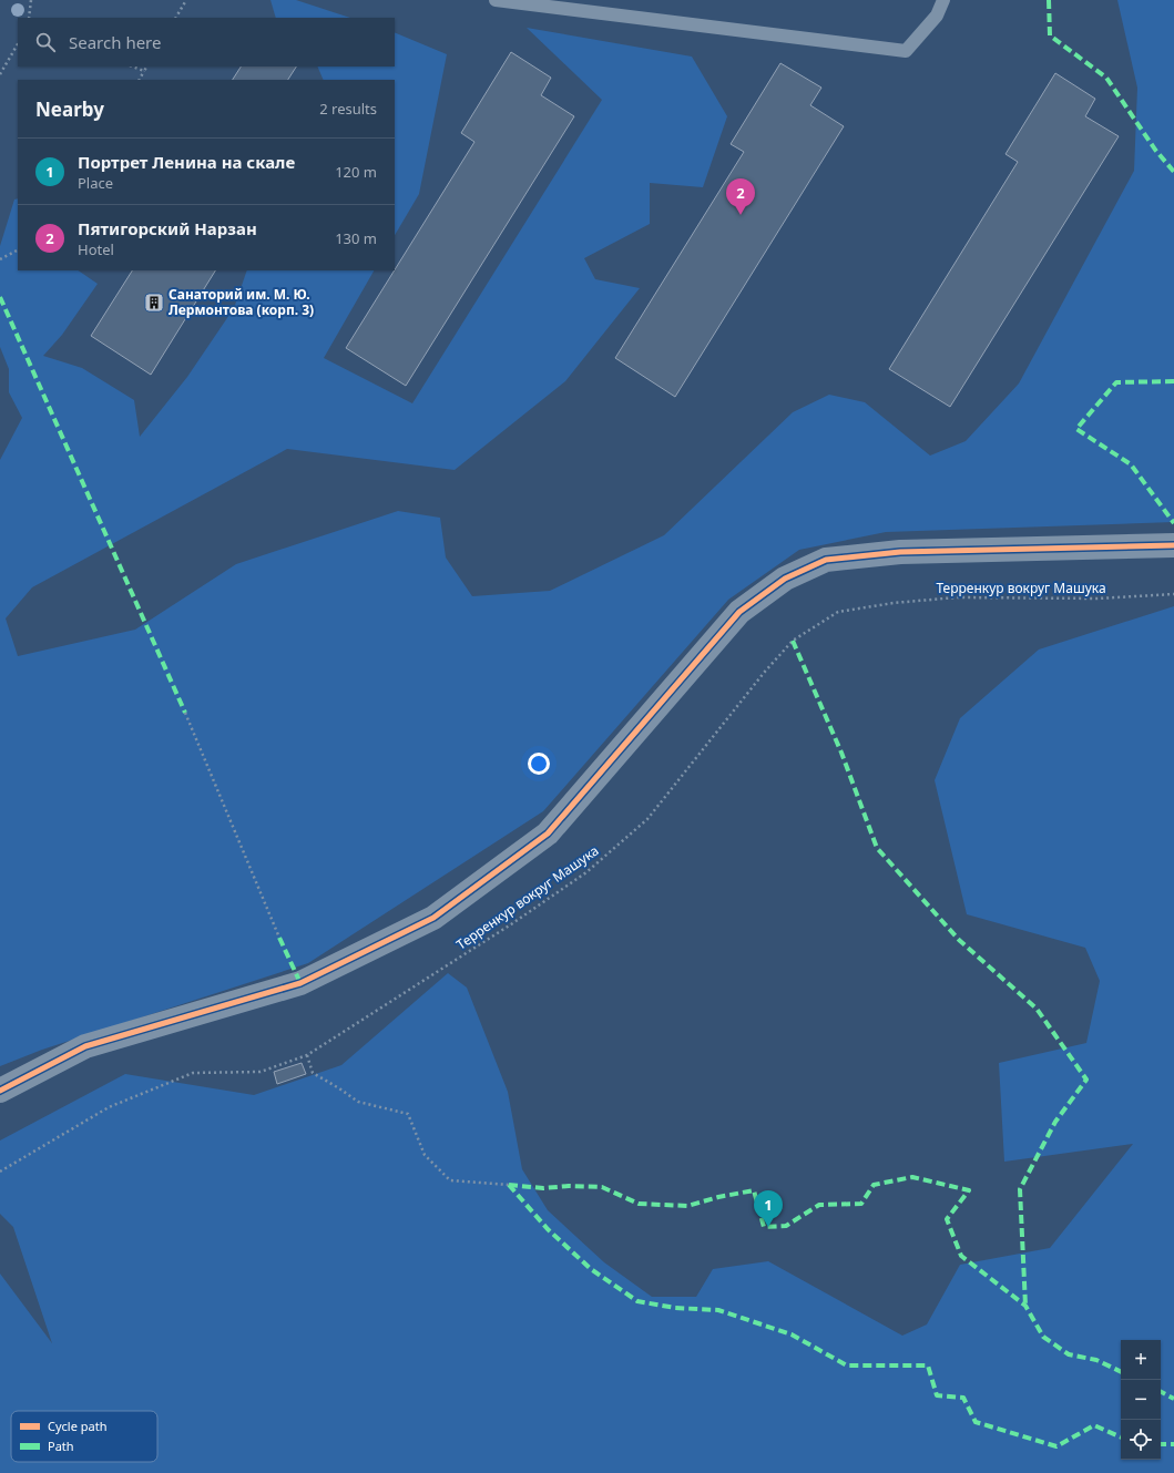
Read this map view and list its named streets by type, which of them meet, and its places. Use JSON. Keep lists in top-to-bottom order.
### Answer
{
  "streets": {
    "path": ["Терренкур вокруг Машука"]
  },
  "places": {
    "building": ["Санаторий им. М. Ю. Лермонтова (корп. 3)"]
  },
  "legend": ["Cycle path", "Path"],
  "page": {
    "search": "Search here",
    "heading": ["Nearby", "2 results"],
    "list": [
      {
        "mark": "1",
        "name": "Портрет Ленина на скале",
        "note": "Place",
        "value": "120 m"
      },
      {
        "mark": "2",
        "name": "Пятигорский Нарзан",
        "note": "Hotel",
        "value": "130 m"
      }
    ],
    "pins": ["2", "1"],
    "map_buttons": ["+", "−"]
  }
}
